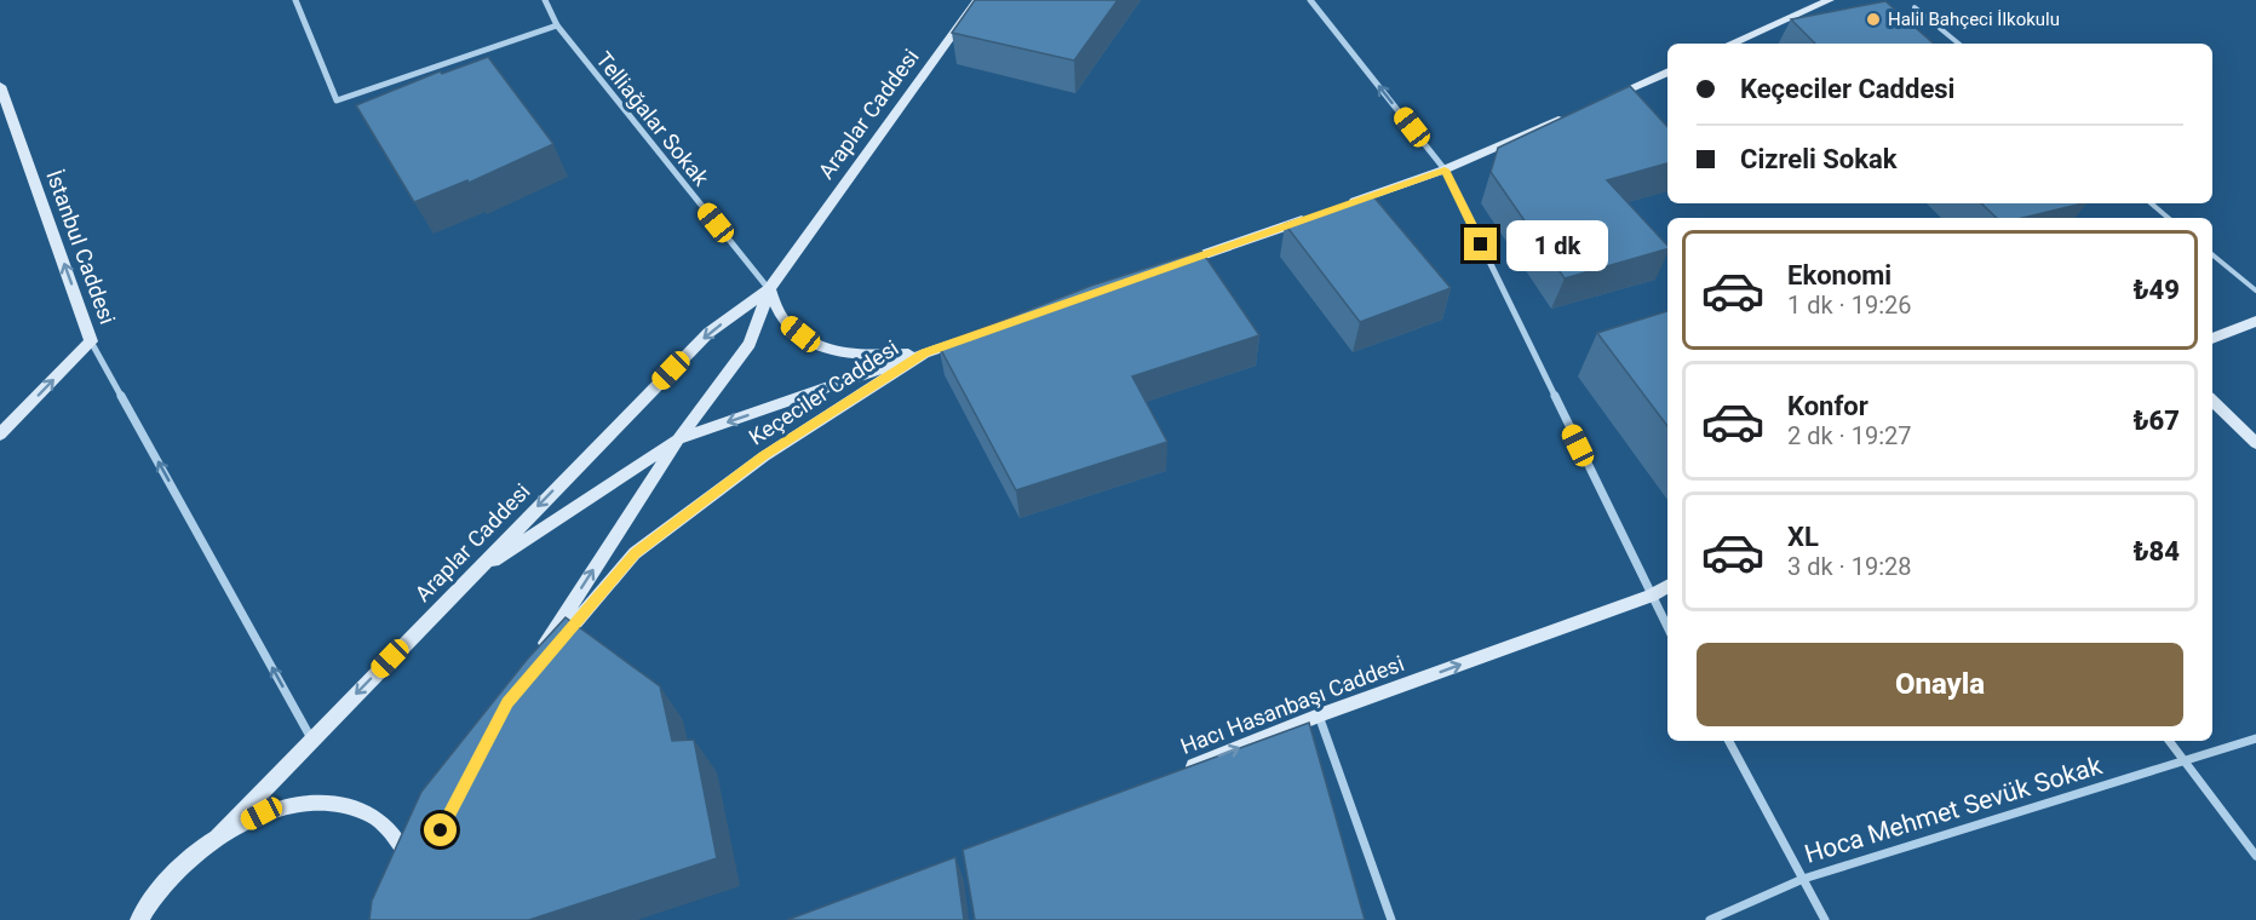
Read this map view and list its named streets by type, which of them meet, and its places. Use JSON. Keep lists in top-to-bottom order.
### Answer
{
  "streets": {
    "street": [
      "Araplar Caddesi",
      "Telliağalar Sokak",
      "İstanbul Caddesi",
      "Keçeciler Caddesi",
      "Hacı Hasanbaşı Caddesi",
      "Hoca Mehmet Sevük Sokak"
    ]
  },
  "crossings": [
    ["Araplar Caddesi", "Telliağalar Sokak"],
    ["Araplar Caddesi", "Keçeciler Caddesi"]
  ],
  "one_way": ["İstanbul Caddesi", "Hacı Hasanbaşı Caddesi"],
  "places": ["Halil Bahçeci İlkokulu"],
  "page": {
    "banner": ["Keçeciler Caddesi", "Cizreli Sokak"],
    "bubble": "1 dk",
    "list": [
      {
        "name": "Ekonomi",
        "note": "1 dk · 19:26",
        "value": "₺49"
      },
      {
        "name": "Konfor",
        "note": "2 dk · 19:27",
        "value": "₺67"
      },
      {
        "name": "XL",
        "note": "3 dk · 19:28",
        "value": "₺84"
      }
    ],
    "buttons": "Onayla"
  }
}
